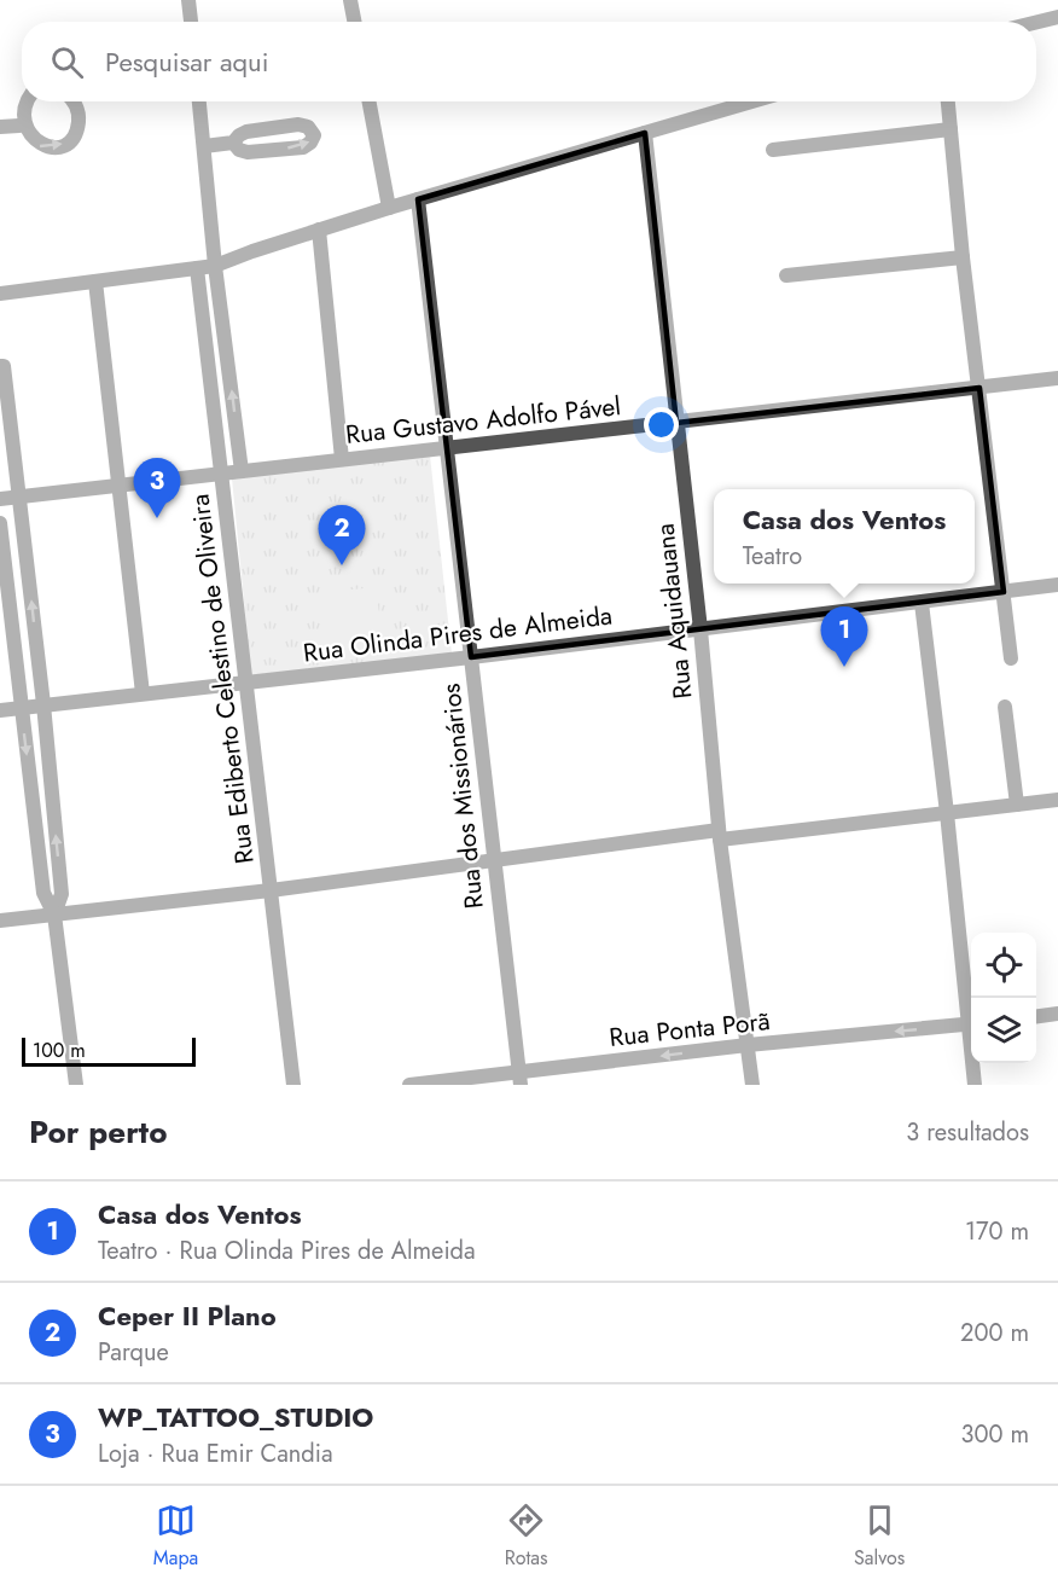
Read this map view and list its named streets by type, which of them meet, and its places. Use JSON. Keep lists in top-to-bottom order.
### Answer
{
  "streets": {
    "street": [
      "Rua Gustavo Adolfo Pável",
      "Rua Aquidauana",
      "Rua Olinda Pires de Almeida",
      "Rua Ediberto Celestino de Oliveira",
      "Rua dos Missionários",
      "Rua Ponta Porã"
    ]
  },
  "crossings": [
    ["Rua Gustavo Adolfo Pável", "Rua Aquidauana"],
    ["Rua Gustavo Adolfo Pável", "Rua Ediberto Celestino de Oliveira"],
    ["Rua Gustavo Adolfo Pável", "Rua dos Missionários"],
    ["Rua Aquidauana", "Rua Olinda Pires de Almeida"],
    ["Rua Aquidauana", "Rua Ponta Porã"],
    ["Rua Olinda Pires de Almeida", "Rua Ediberto Celestino de Oliveira"],
    ["Rua Olinda Pires de Almeida", "Rua dos Missionários"],
    ["Rua dos Missionários", "Rua Ponta Porã"]
  ],
  "one_way": ["Rua Ponta Porã"],
  "scale_bar": "100 m",
  "page": {
    "search": "Pesquisar aqui",
    "pins": ["3", "2", "1"],
    "popup": ["Casa dos Ventos", "Teatro"],
    "scale": "100 m",
    "heading": ["Por perto", "3 resultados"],
    "list": [
      {
        "mark": "1",
        "name": "Casa dos Ventos",
        "note": "Teatro · Rua Olinda Pires de Almeida",
        "value": "170 m"
      },
      {
        "mark": "2",
        "name": "Ceper II Plano",
        "note": "Parque",
        "value": "200 m"
      },
      {
        "mark": "3",
        "name": "WP_TATTOO_STUDIO",
        "note": "Loja · Rua Emir Candia",
        "value": "300 m"
      }
    ],
    "nav": ["Mapa", "Rotas", "Salvos"]
  }
}
